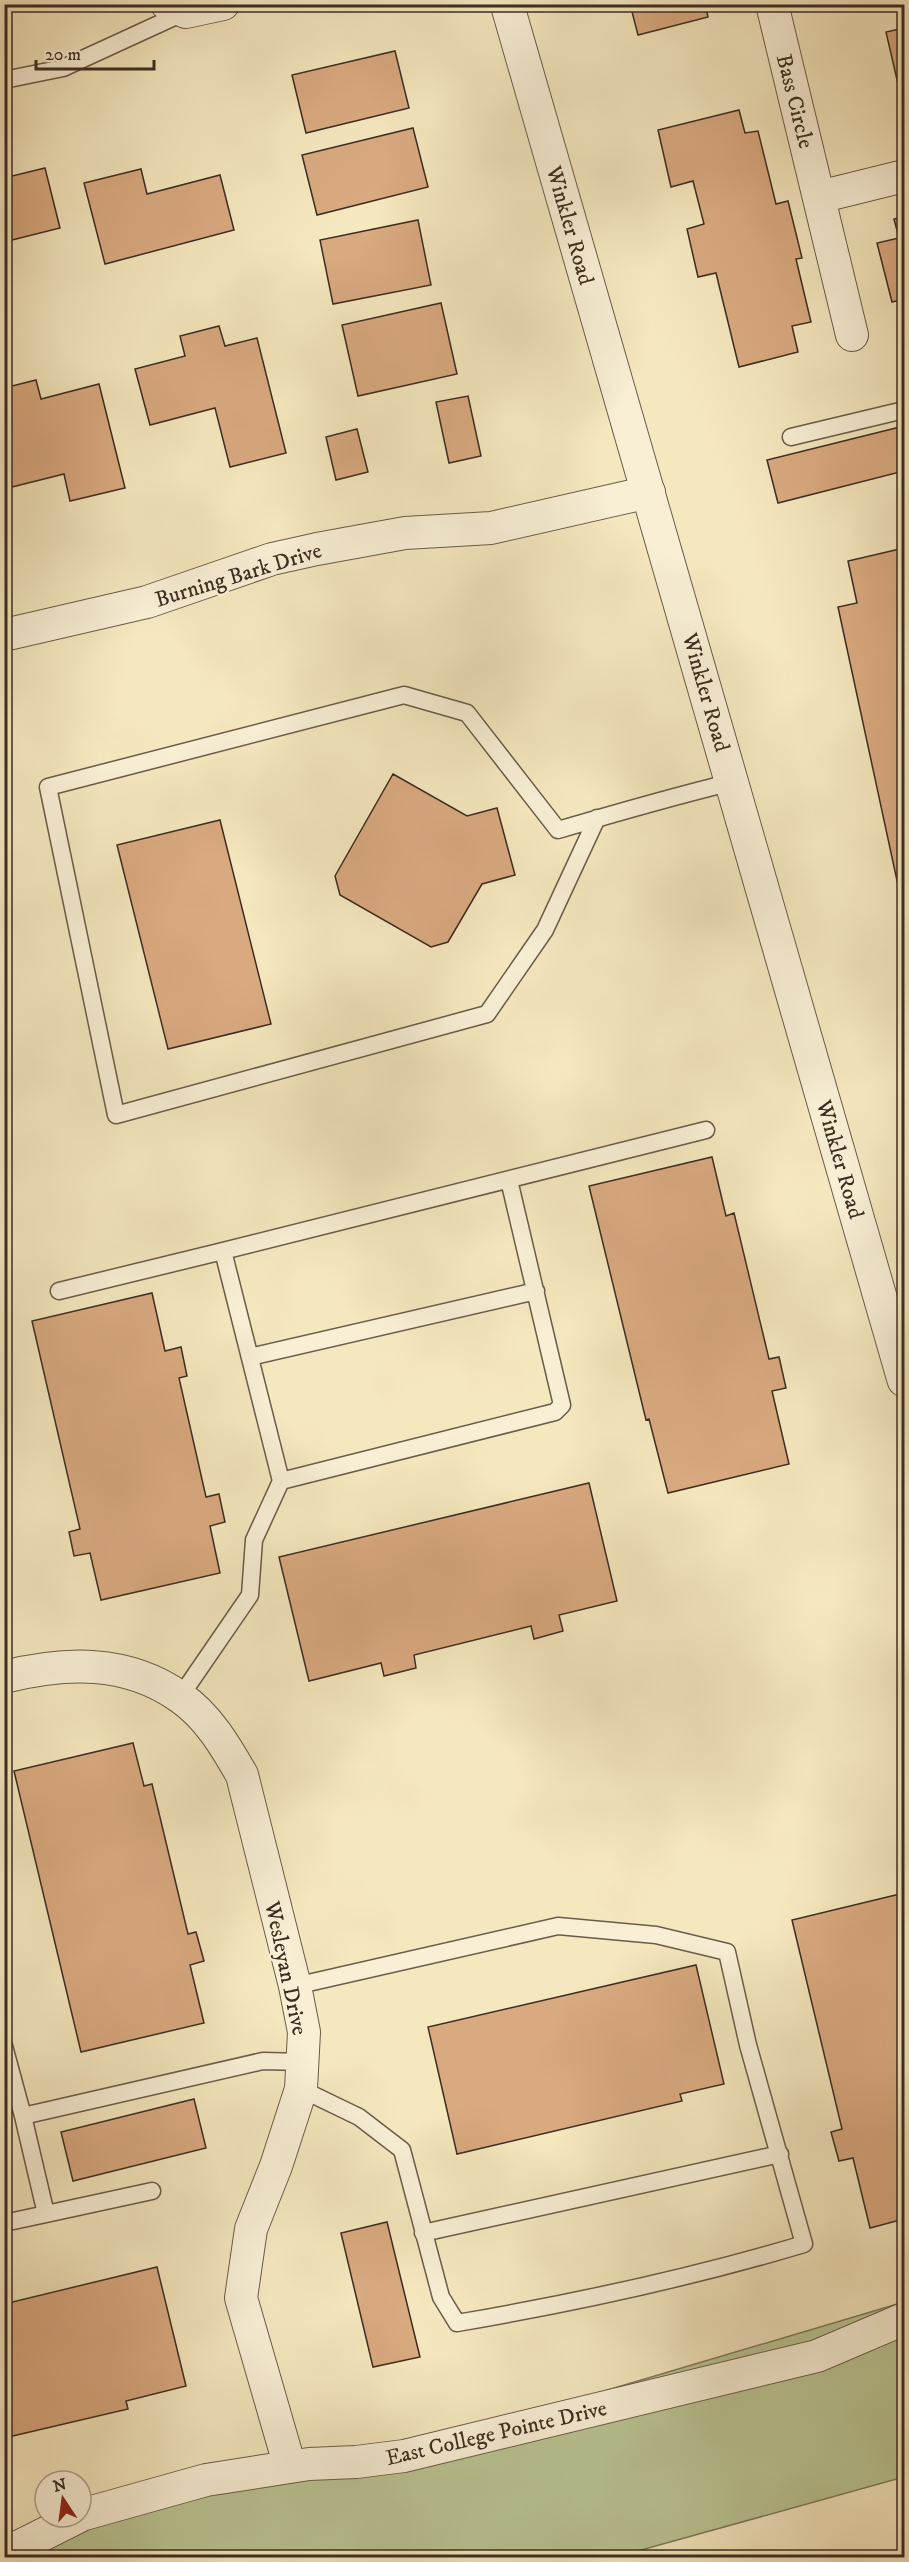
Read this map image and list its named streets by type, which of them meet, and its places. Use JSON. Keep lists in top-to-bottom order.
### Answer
{
  "streets": {
    "street": [
      "Bass Circle",
      "Winkler Road",
      "Burning Bark Drive",
      "Wesleyan Drive",
      "East College Pointe Drive"
    ]
  },
  "crossings": [
    ["Winkler Road", "Burning Bark Drive"],
    ["Wesleyan Drive", "East College Pointe Drive"]
  ],
  "scale_bar": "20 m",
  "north": "top"
}
